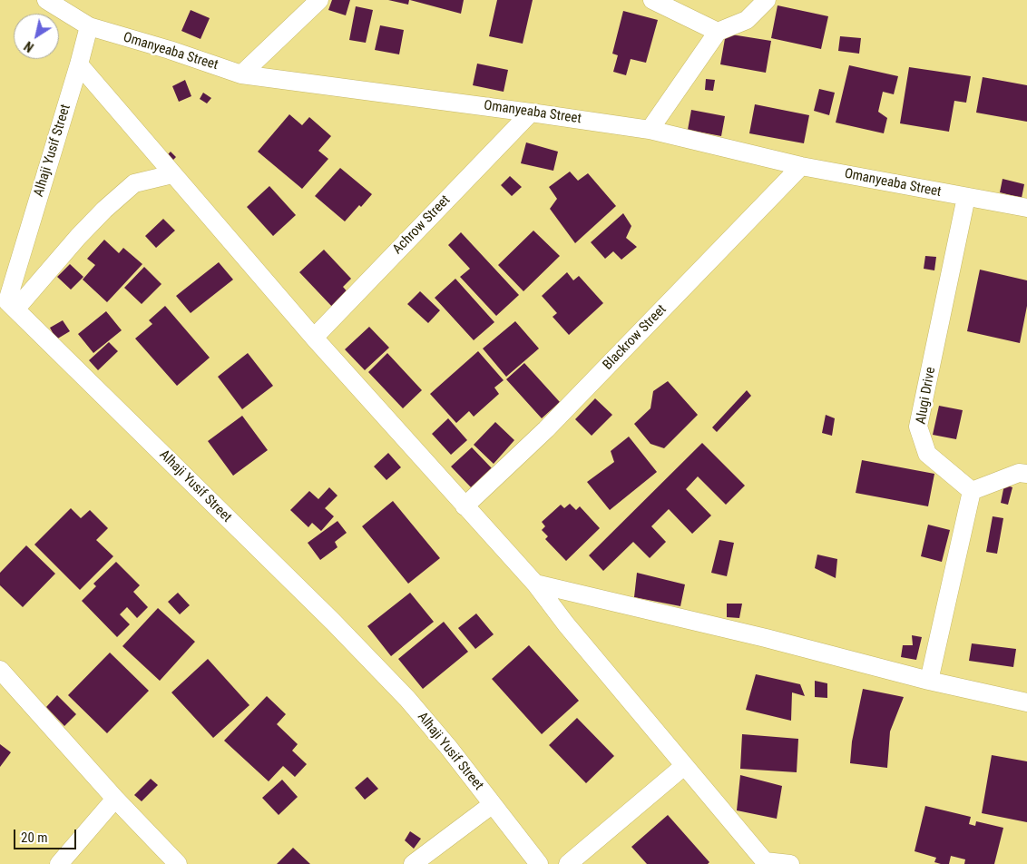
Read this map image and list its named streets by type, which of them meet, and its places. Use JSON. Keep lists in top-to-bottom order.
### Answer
{
  "streets": {
    "street": [
      "Omanyeaba Street",
      "Alhaji Yusif Street",
      "Achrow Street",
      "Blackrow Street",
      "Alugi Drive"
    ]
  },
  "crossings": [
    ["Omanyeaba Street", "Alhaji Yusif Street"],
    ["Omanyeaba Street", "Achrow Street"],
    ["Omanyeaba Street", "Blackrow Street"],
    ["Omanyeaba Street", "Alugi Drive"]
  ],
  "scale_bar": "20 m",
  "north": "bottom left"
}
